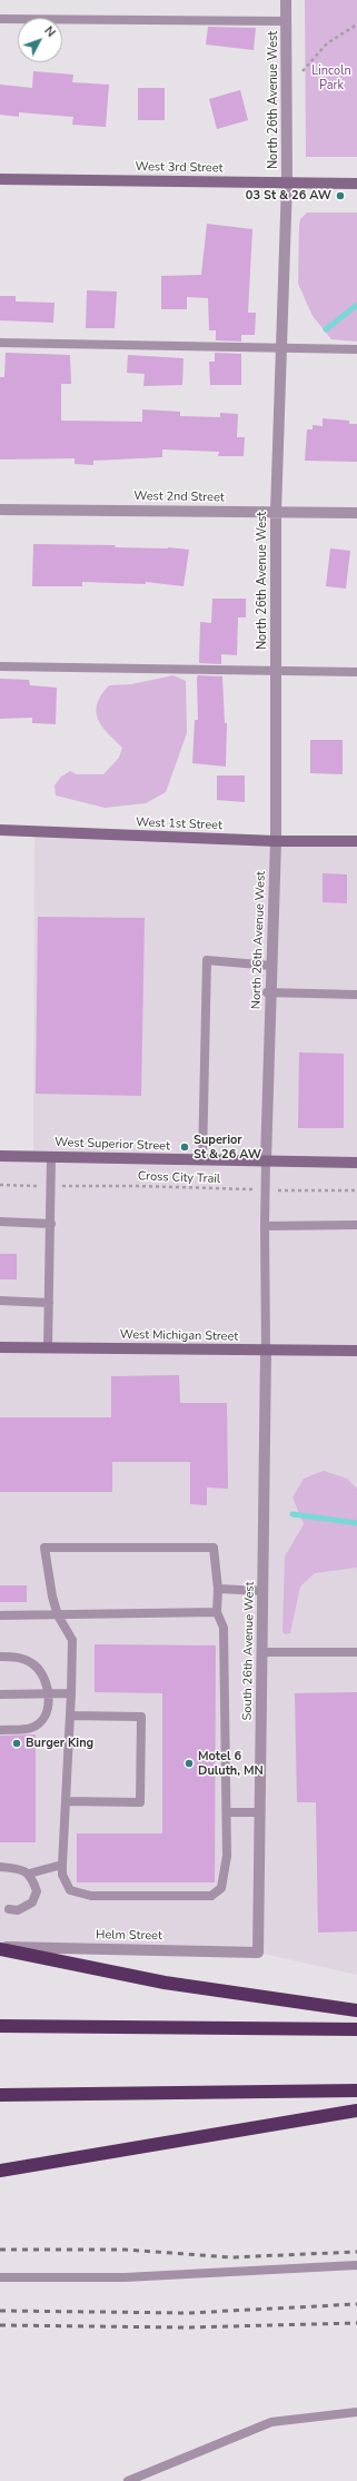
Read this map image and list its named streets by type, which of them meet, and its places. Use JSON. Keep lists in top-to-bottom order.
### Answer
{
  "streets": {
    "street": [
      "North 26th Avenue West",
      "West 3rd Street",
      "West 2nd Street",
      "West 1st Street",
      "West Superior Street",
      "West Michigan Street",
      "South 26th Avenue West",
      "Helm Street"
    ],
    "path": ["Cross City Trail"]
  },
  "crossings": [
    ["North 26th Avenue West", "West 3rd Street"],
    ["North 26th Avenue West", "West 2nd Street"],
    ["North 26th Avenue West", "West 1st Street"],
    ["North 26th Avenue West", "West Superior Street"],
    ["West Michigan Street", "South 26th Avenue West"],
    ["South 26th Avenue West", "Helm Street"]
  ],
  "parks": ["Lincoln Park"],
  "places": [
    "03 St & 26 AW",
    "Superior St & 26 AW",
    "Burger King",
    "Motel 6 Duluth, MN"
  ],
  "north": "top right"
}
